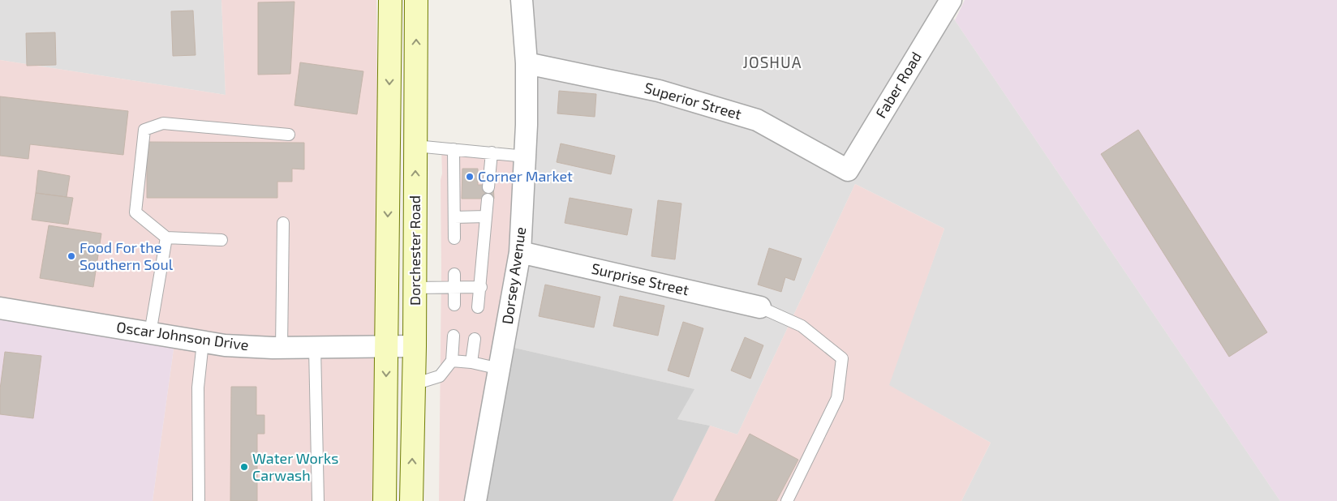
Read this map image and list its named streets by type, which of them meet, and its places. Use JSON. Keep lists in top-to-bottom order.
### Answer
{
  "streets": {
    "main road": ["Dorchester Road"],
    "street": [
      "Faber Road",
      "Superior Street",
      "Dorsey Avenue",
      "Surprise Street",
      "Oscar Johnson Drive"
    ]
  },
  "crossings": [
    ["Faber Road", "Superior Street"],
    ["Superior Street", "Dorsey Avenue"],
    ["Dorchester Road", "Oscar Johnson Drive"],
    ["Dorsey Avenue", "Surprise Street"]
  ],
  "districts": ["JOSHUA"],
  "places": ["Corner Market", "Food For the Southern Soul", "Water Works Carwash"]
}
